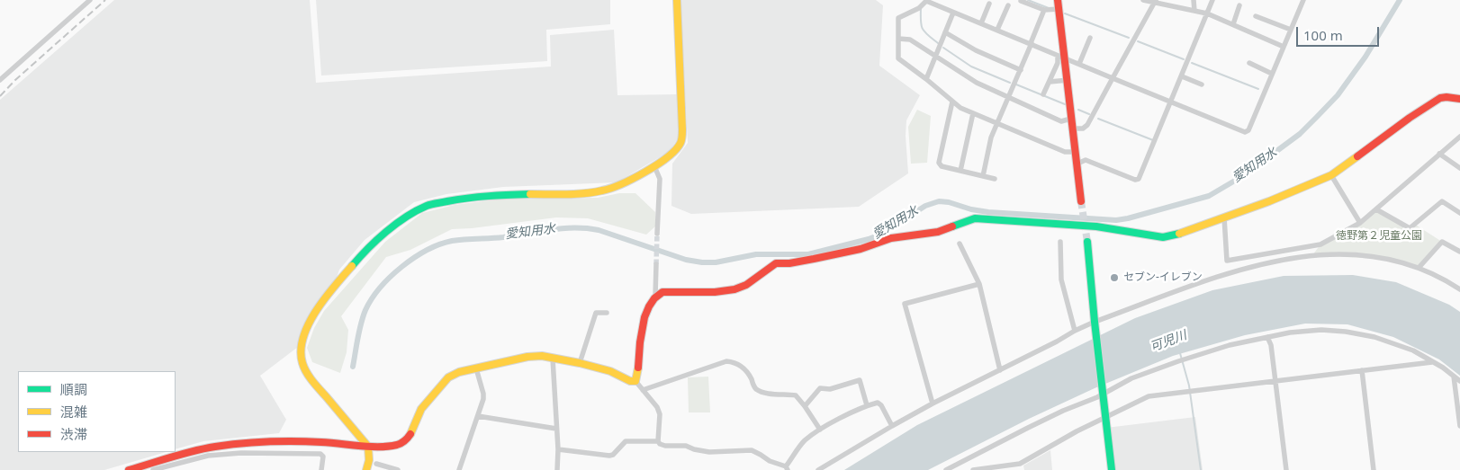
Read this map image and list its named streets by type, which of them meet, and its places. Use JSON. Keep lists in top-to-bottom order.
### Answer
{
  "water": ["愛知用水", "可児川"],
  "parks": ["徳野第２児童公園"],
  "places": ["セブン-イレブン"],
  "legend": ["順調", "混雑", "渋滞"],
  "scale_bar": "100 m"
}
